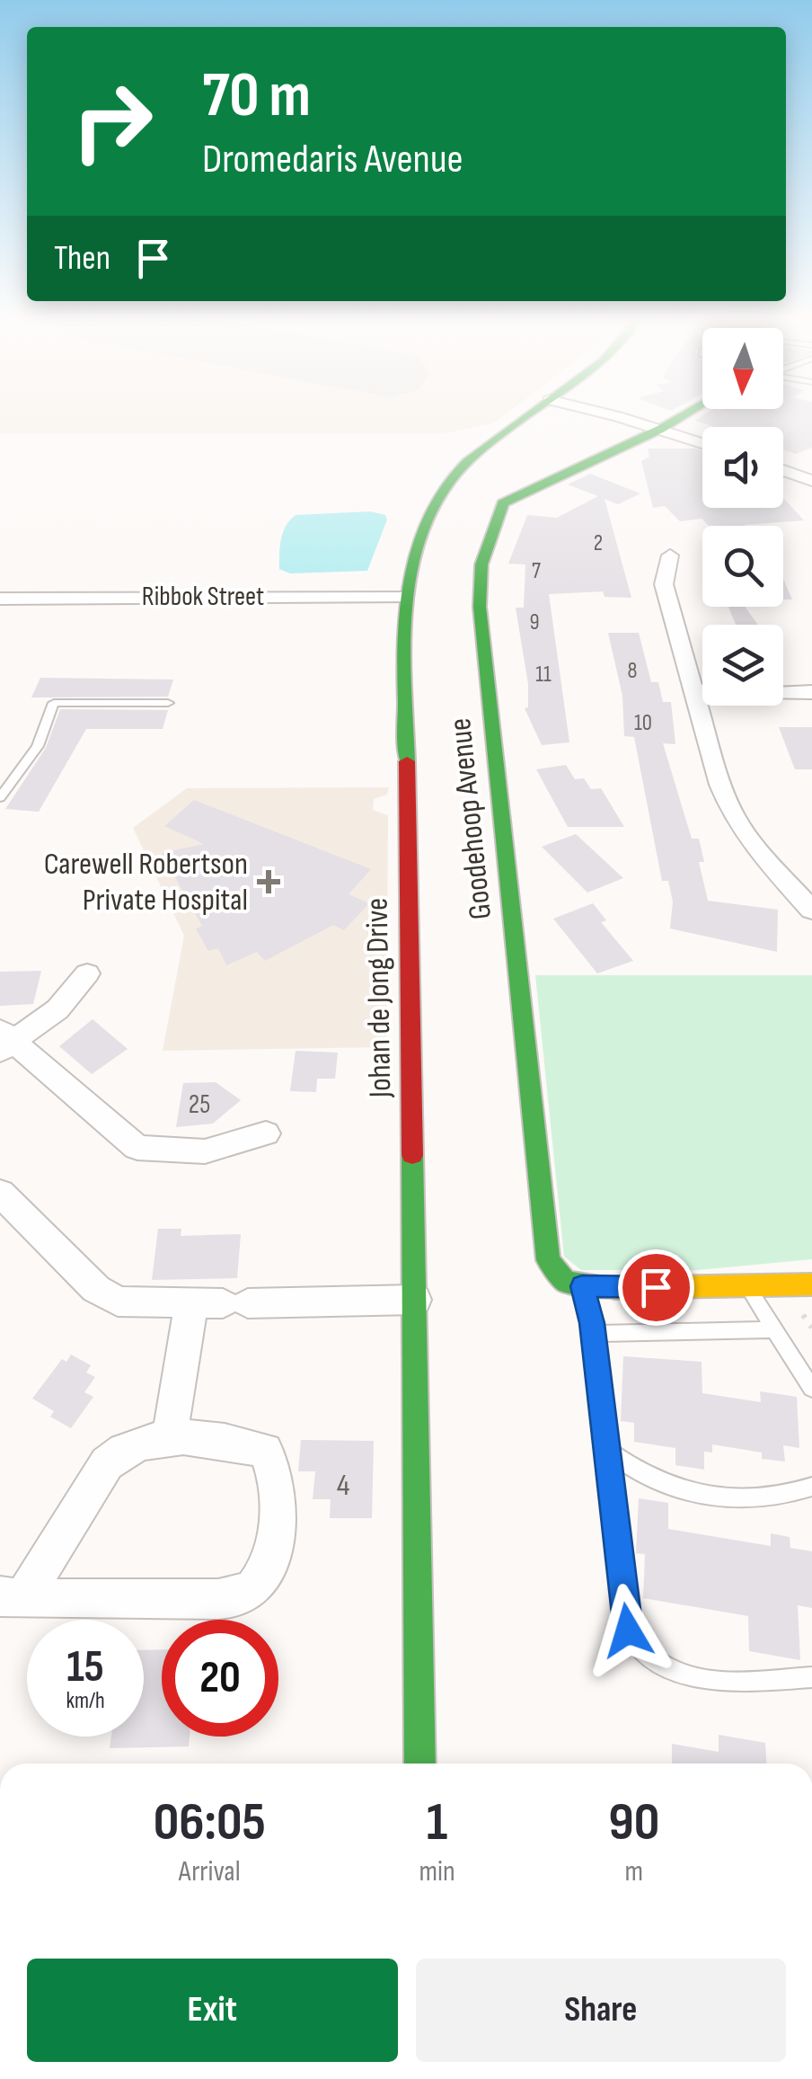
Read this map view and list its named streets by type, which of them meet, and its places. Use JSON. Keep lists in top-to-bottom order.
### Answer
{
  "streets": {
    "street": ["Ribbok Street", "Goodehoop Avenue", "Johan de Jong Drive"]
  },
  "crossings": [
    ["Ribbok Street", "Johan de Jong Drive"]
  ],
  "places": {
    "health": ["Carewell Robertson Private Hospital"]
  },
  "house_numbers": [
    "2",
    "7",
    "9",
    "8",
    "11",
    "10",
    "25",
    "4"
  ],
  "north": "bottom",
  "page": {
    "turn": ["70 m", "Dromedaris Avenue"],
    "then": "Then",
    "speed": "15 km/h",
    "limit": "20",
    "eta": [
      "06:05",
      "Arrival",
      "1",
      "min",
      "90",
      "m"
    ],
    "buttons": ["Exit", "Share"]
  }
}
